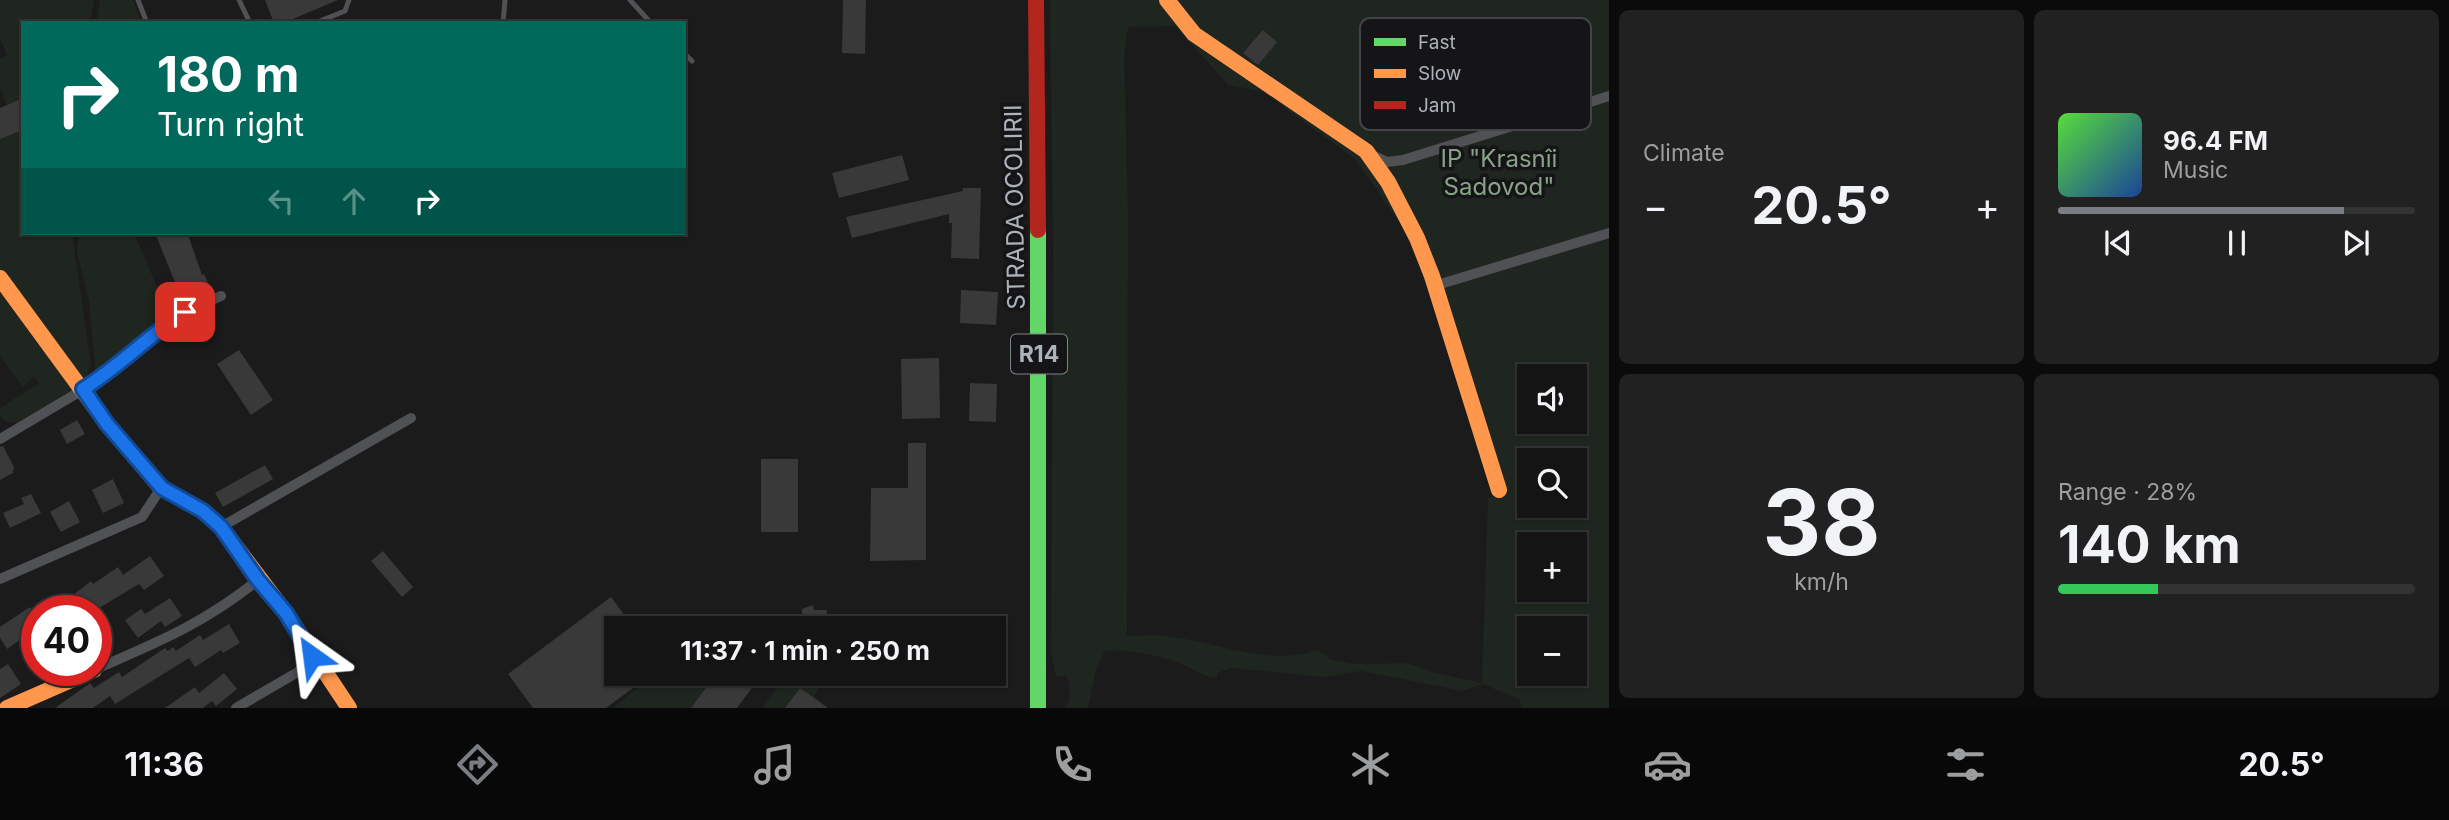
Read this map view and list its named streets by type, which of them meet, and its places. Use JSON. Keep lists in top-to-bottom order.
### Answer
{
  "streets": {
    "street": ["STRADA OCOLIRII", "R14"]
  },
  "parks": ["IP \"Krasnîi Sadovod\""],
  "legend": ["Fast", "Slow", "Jam"],
  "page": {
    "tile": [
      "Climate",
      ["38", "km/h"],
      ["Range · 28%", "140 km"]
    ],
    "turn": ["180 m", "Turn right"],
    "song": ["96.4 FM", "Music"],
    "heat": ["−", "20.5°", "+"],
    "map_buttons": ["+", "−"],
    "limit": "40",
    "trip": "11:37 · 1 min · 250 m",
    "tabs": ["11:36", "20.5°"]
  }
}
